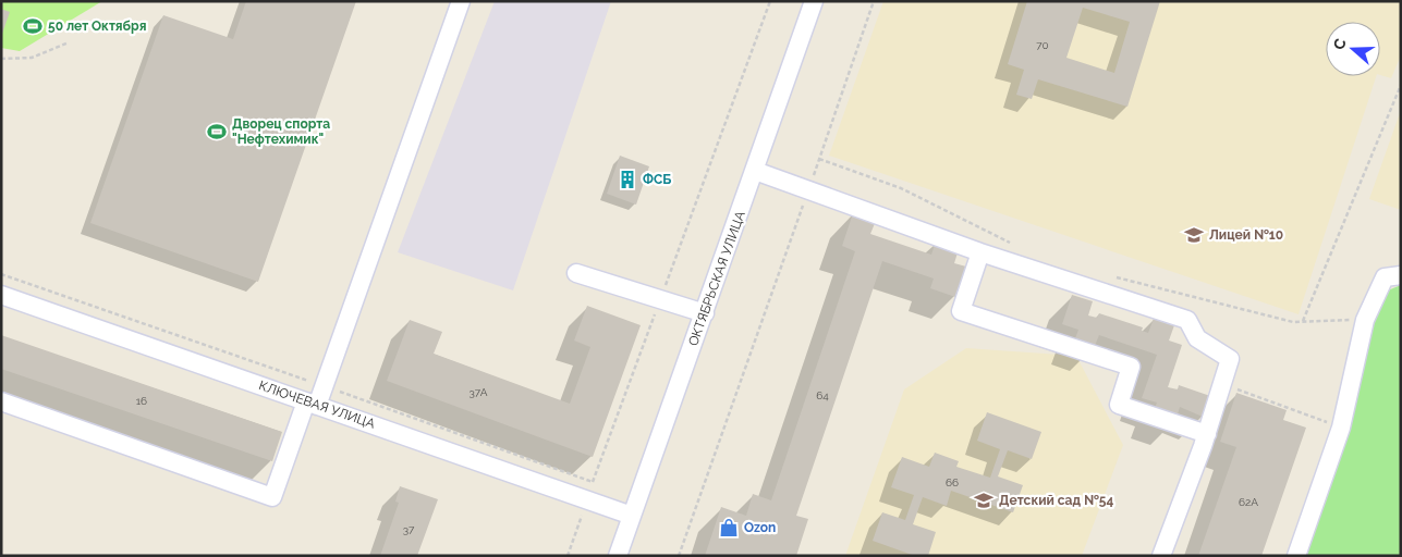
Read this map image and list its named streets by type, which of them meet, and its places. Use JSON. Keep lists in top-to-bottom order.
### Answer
{
  "streets": {
    "street": ["ОКТЯБРЬСКАЯ УЛИЦА", "КЛЮЧЕВАЯ УЛИЦА"]
  },
  "crossings": [
    ["ОКТЯБРЬСКАЯ УЛИЦА", "КЛЮЧЕВАЯ УЛИЦА"]
  ],
  "places": {
    "sports": ["50 лет Октября", "Дворец спорта \"Нефтехимик\""],
    "building": ["ФСБ"],
    "school or university": ["Лицей №10", "Детский сад №54"],
    "shop": ["Ozon"]
  },
  "house_numbers": [
    "70",
    "37А",
    "64",
    "16",
    "66",
    "62А",
    "37"
  ],
  "north": "left"
}
